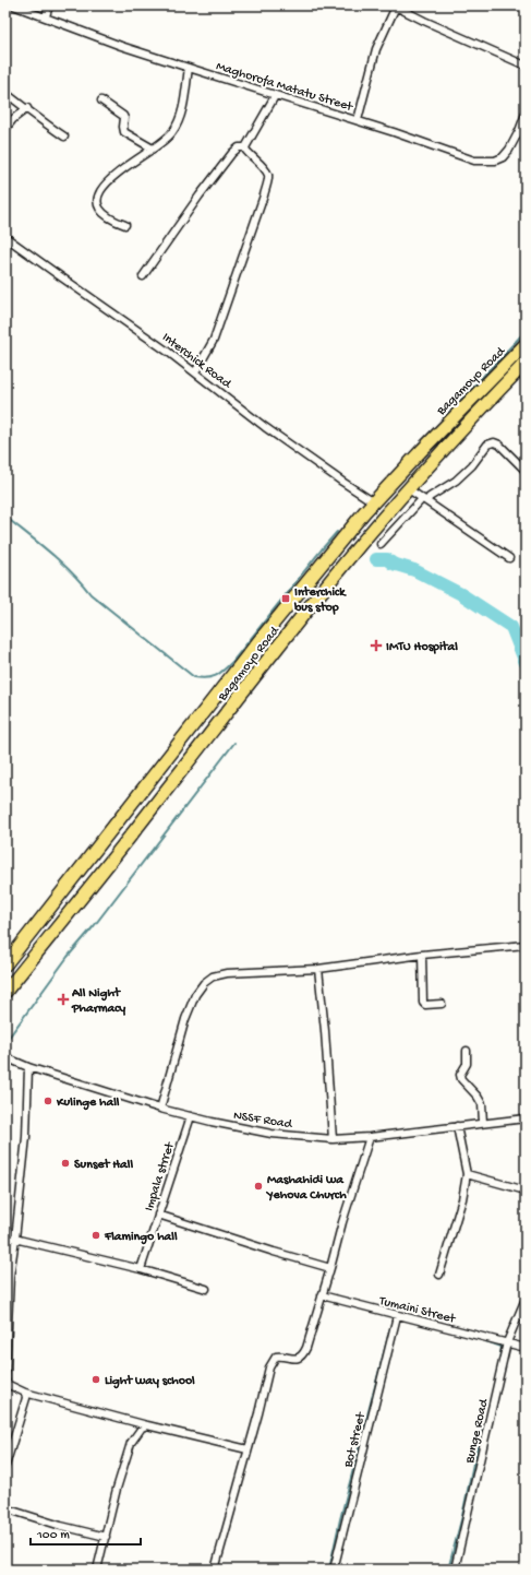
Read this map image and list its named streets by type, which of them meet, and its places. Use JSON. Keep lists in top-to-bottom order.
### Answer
{
  "streets": {
    "highway": ["Bagamoyo Road"],
    "street": [
      "Maghorofa Matatu Street",
      "Interchick Road",
      "NSSF Road",
      "Impala strret",
      "Tumaini Street",
      "Bunge Road",
      "Bot street"
    ]
  },
  "crossings": [
    ["Interchick Road", "Bagamoyo Road"],
    ["NSSF Road", "Impala strret"],
    ["Tumaini Street", "Bunge Road"],
    ["Tumaini Street", "Bot street"]
  ],
  "places": {
    "transit": ["Interchick bus stop"],
    "health": ["IMTU Hospital", "All Night Pharmacy"],
    "other": [
      "Kulinge hall",
      "Sunset Hall",
      "Mashahidi wa Yehova Church",
      "Flamingo hall",
      "Light way school"
    ]
  },
  "scale_bar": "100 m"
}
